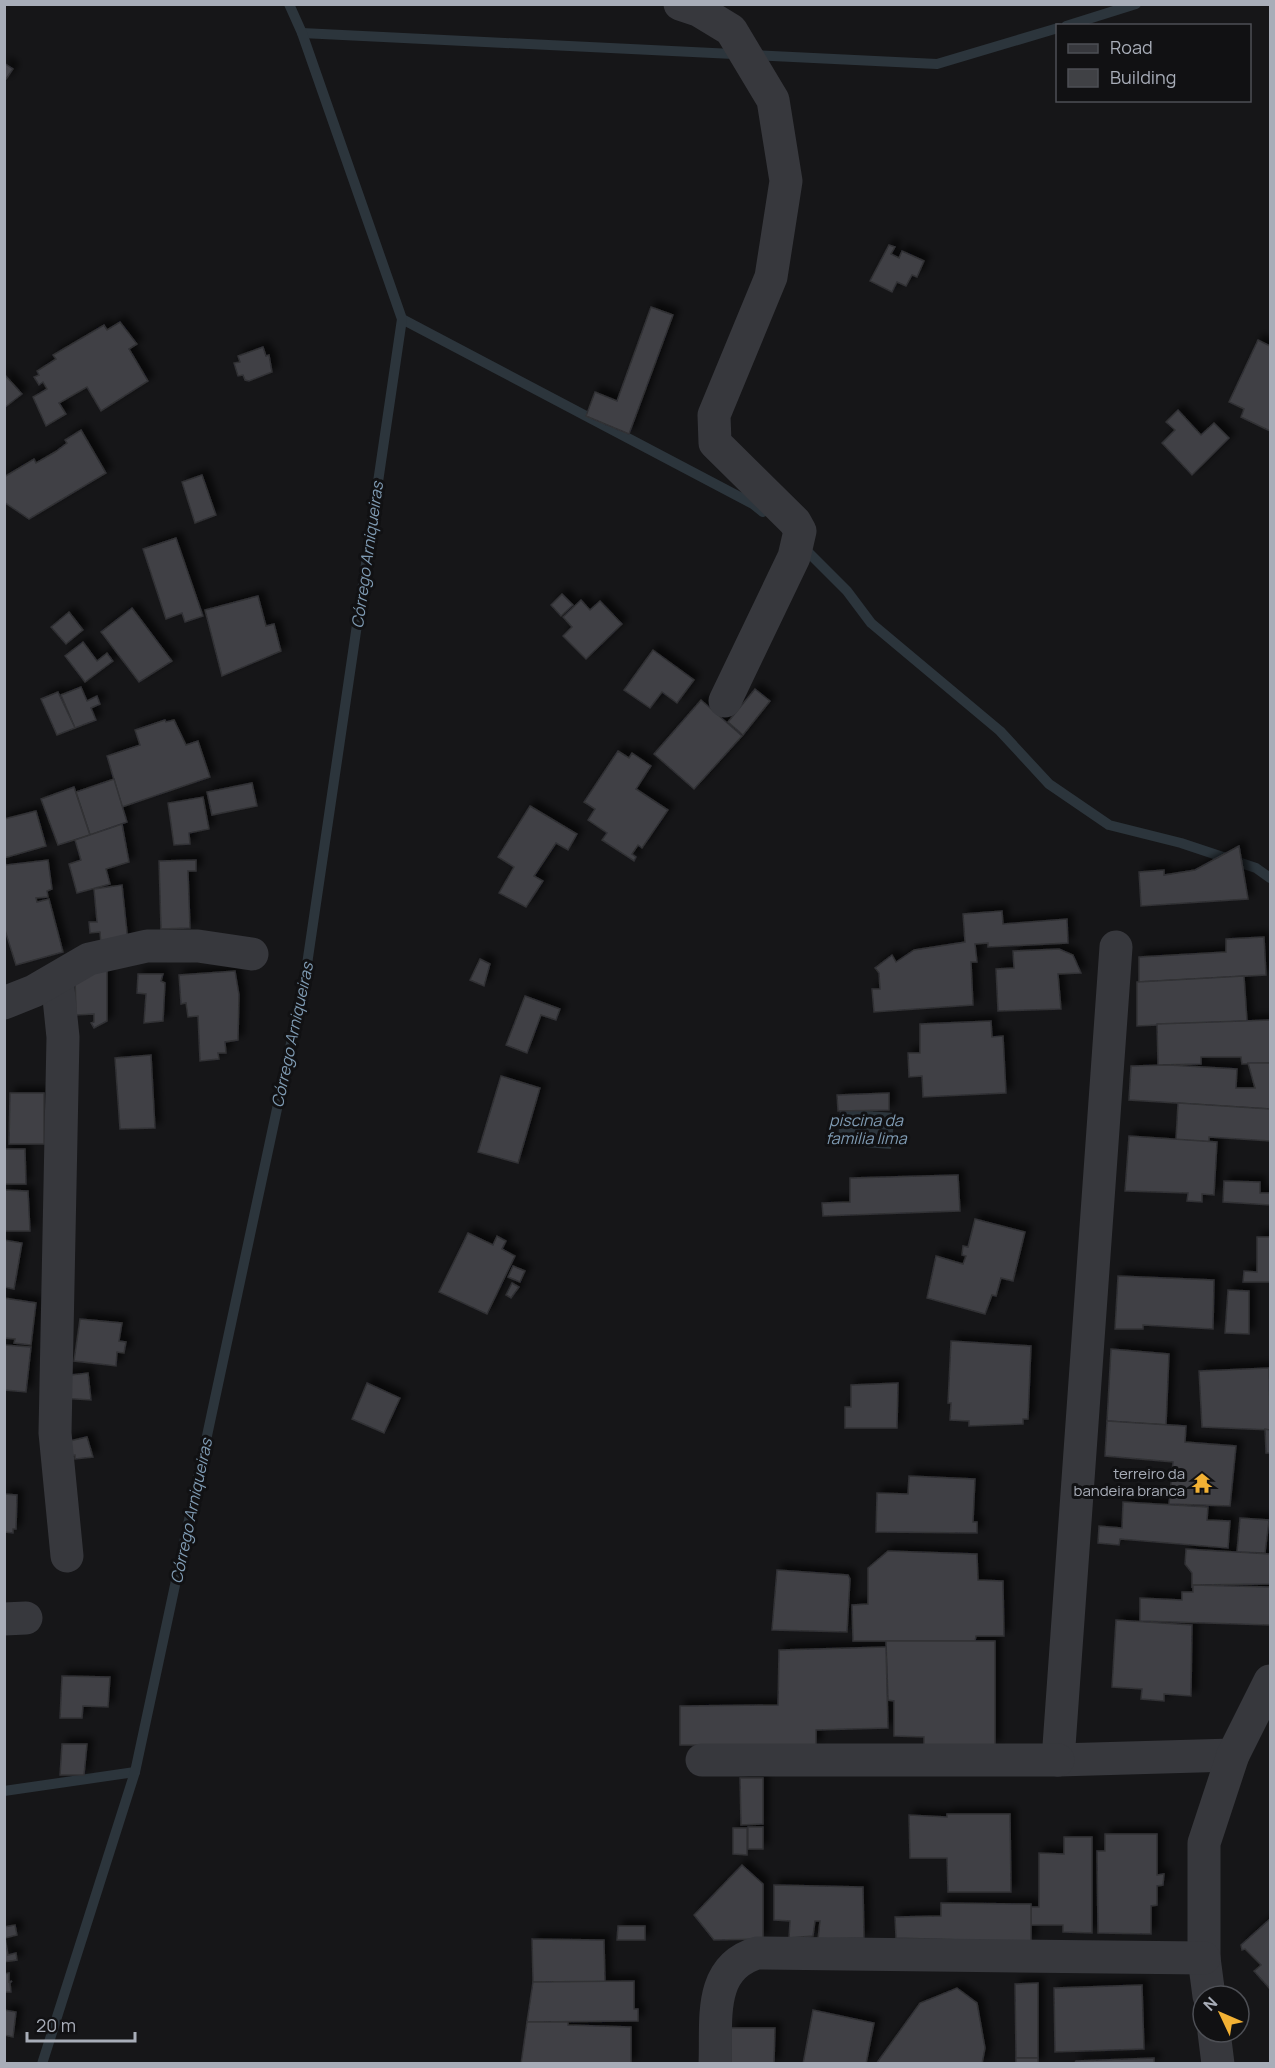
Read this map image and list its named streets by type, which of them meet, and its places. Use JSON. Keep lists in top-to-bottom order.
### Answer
{
  "water": ["Córrego Arniqueiras", "piscina da familia lima"],
  "places": {
    "temple": ["terreiro da bandeira branca"]
  },
  "legend": ["Road", "Building"],
  "scale_bar": "20 m",
  "north": "top left"
}
